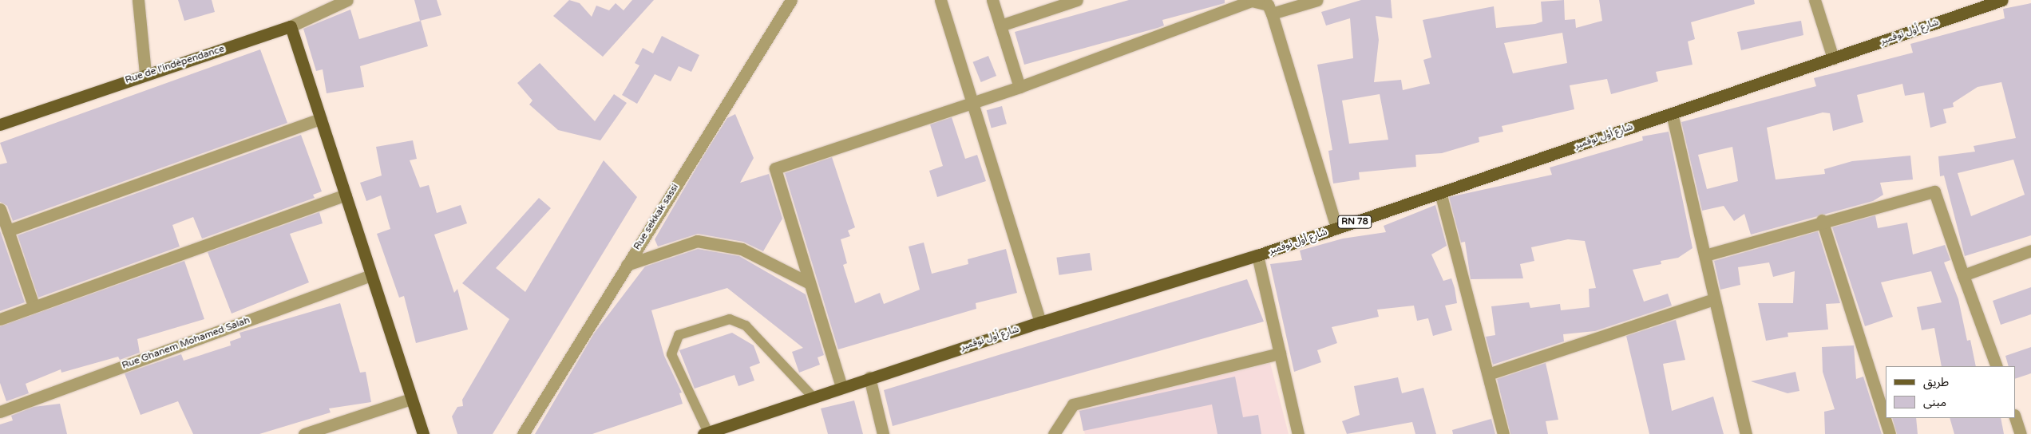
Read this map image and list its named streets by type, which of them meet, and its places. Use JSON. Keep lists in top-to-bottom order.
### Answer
{
  "streets": {
    "main road": ["شارع أول نوفمبر", "Rue de l'indépendance", "RN 78"],
    "street": ["Rue sekkak sassi", "Rue Ghanem Mohamed Salah"]
  },
  "legend": ["طريق", "مبنى"]
}
